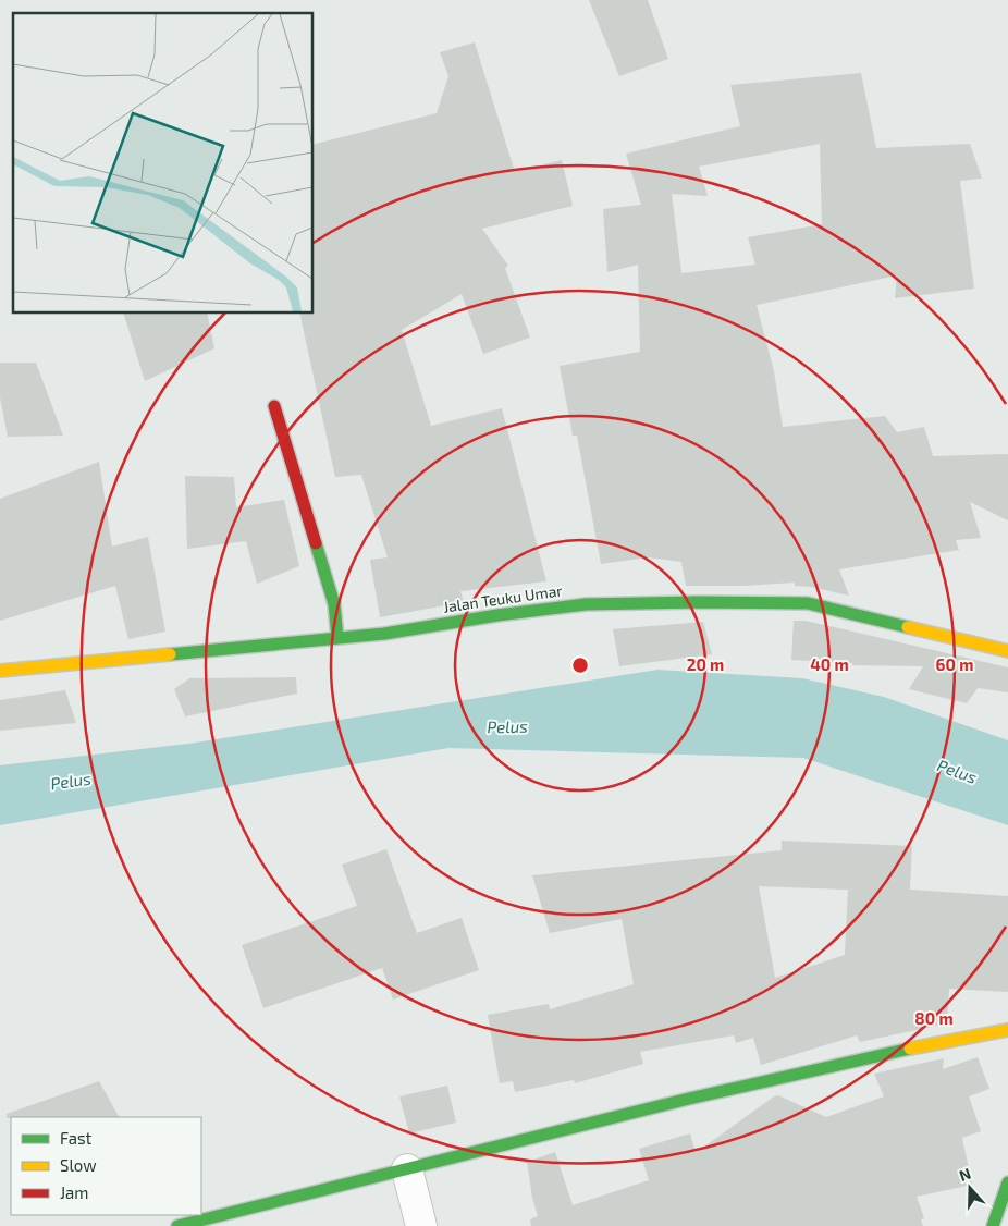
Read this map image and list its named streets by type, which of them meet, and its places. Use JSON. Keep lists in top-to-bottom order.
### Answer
{
  "streets": {
    "street": ["Jalan Teuku Umar"]
  },
  "water": ["Pelus"],
  "legend": ["Fast", "Slow", "Jam"],
  "north": "top",
  "rings": [
    "20 m",
    "40 m",
    "60 m",
    "80 m"
  ]
}
